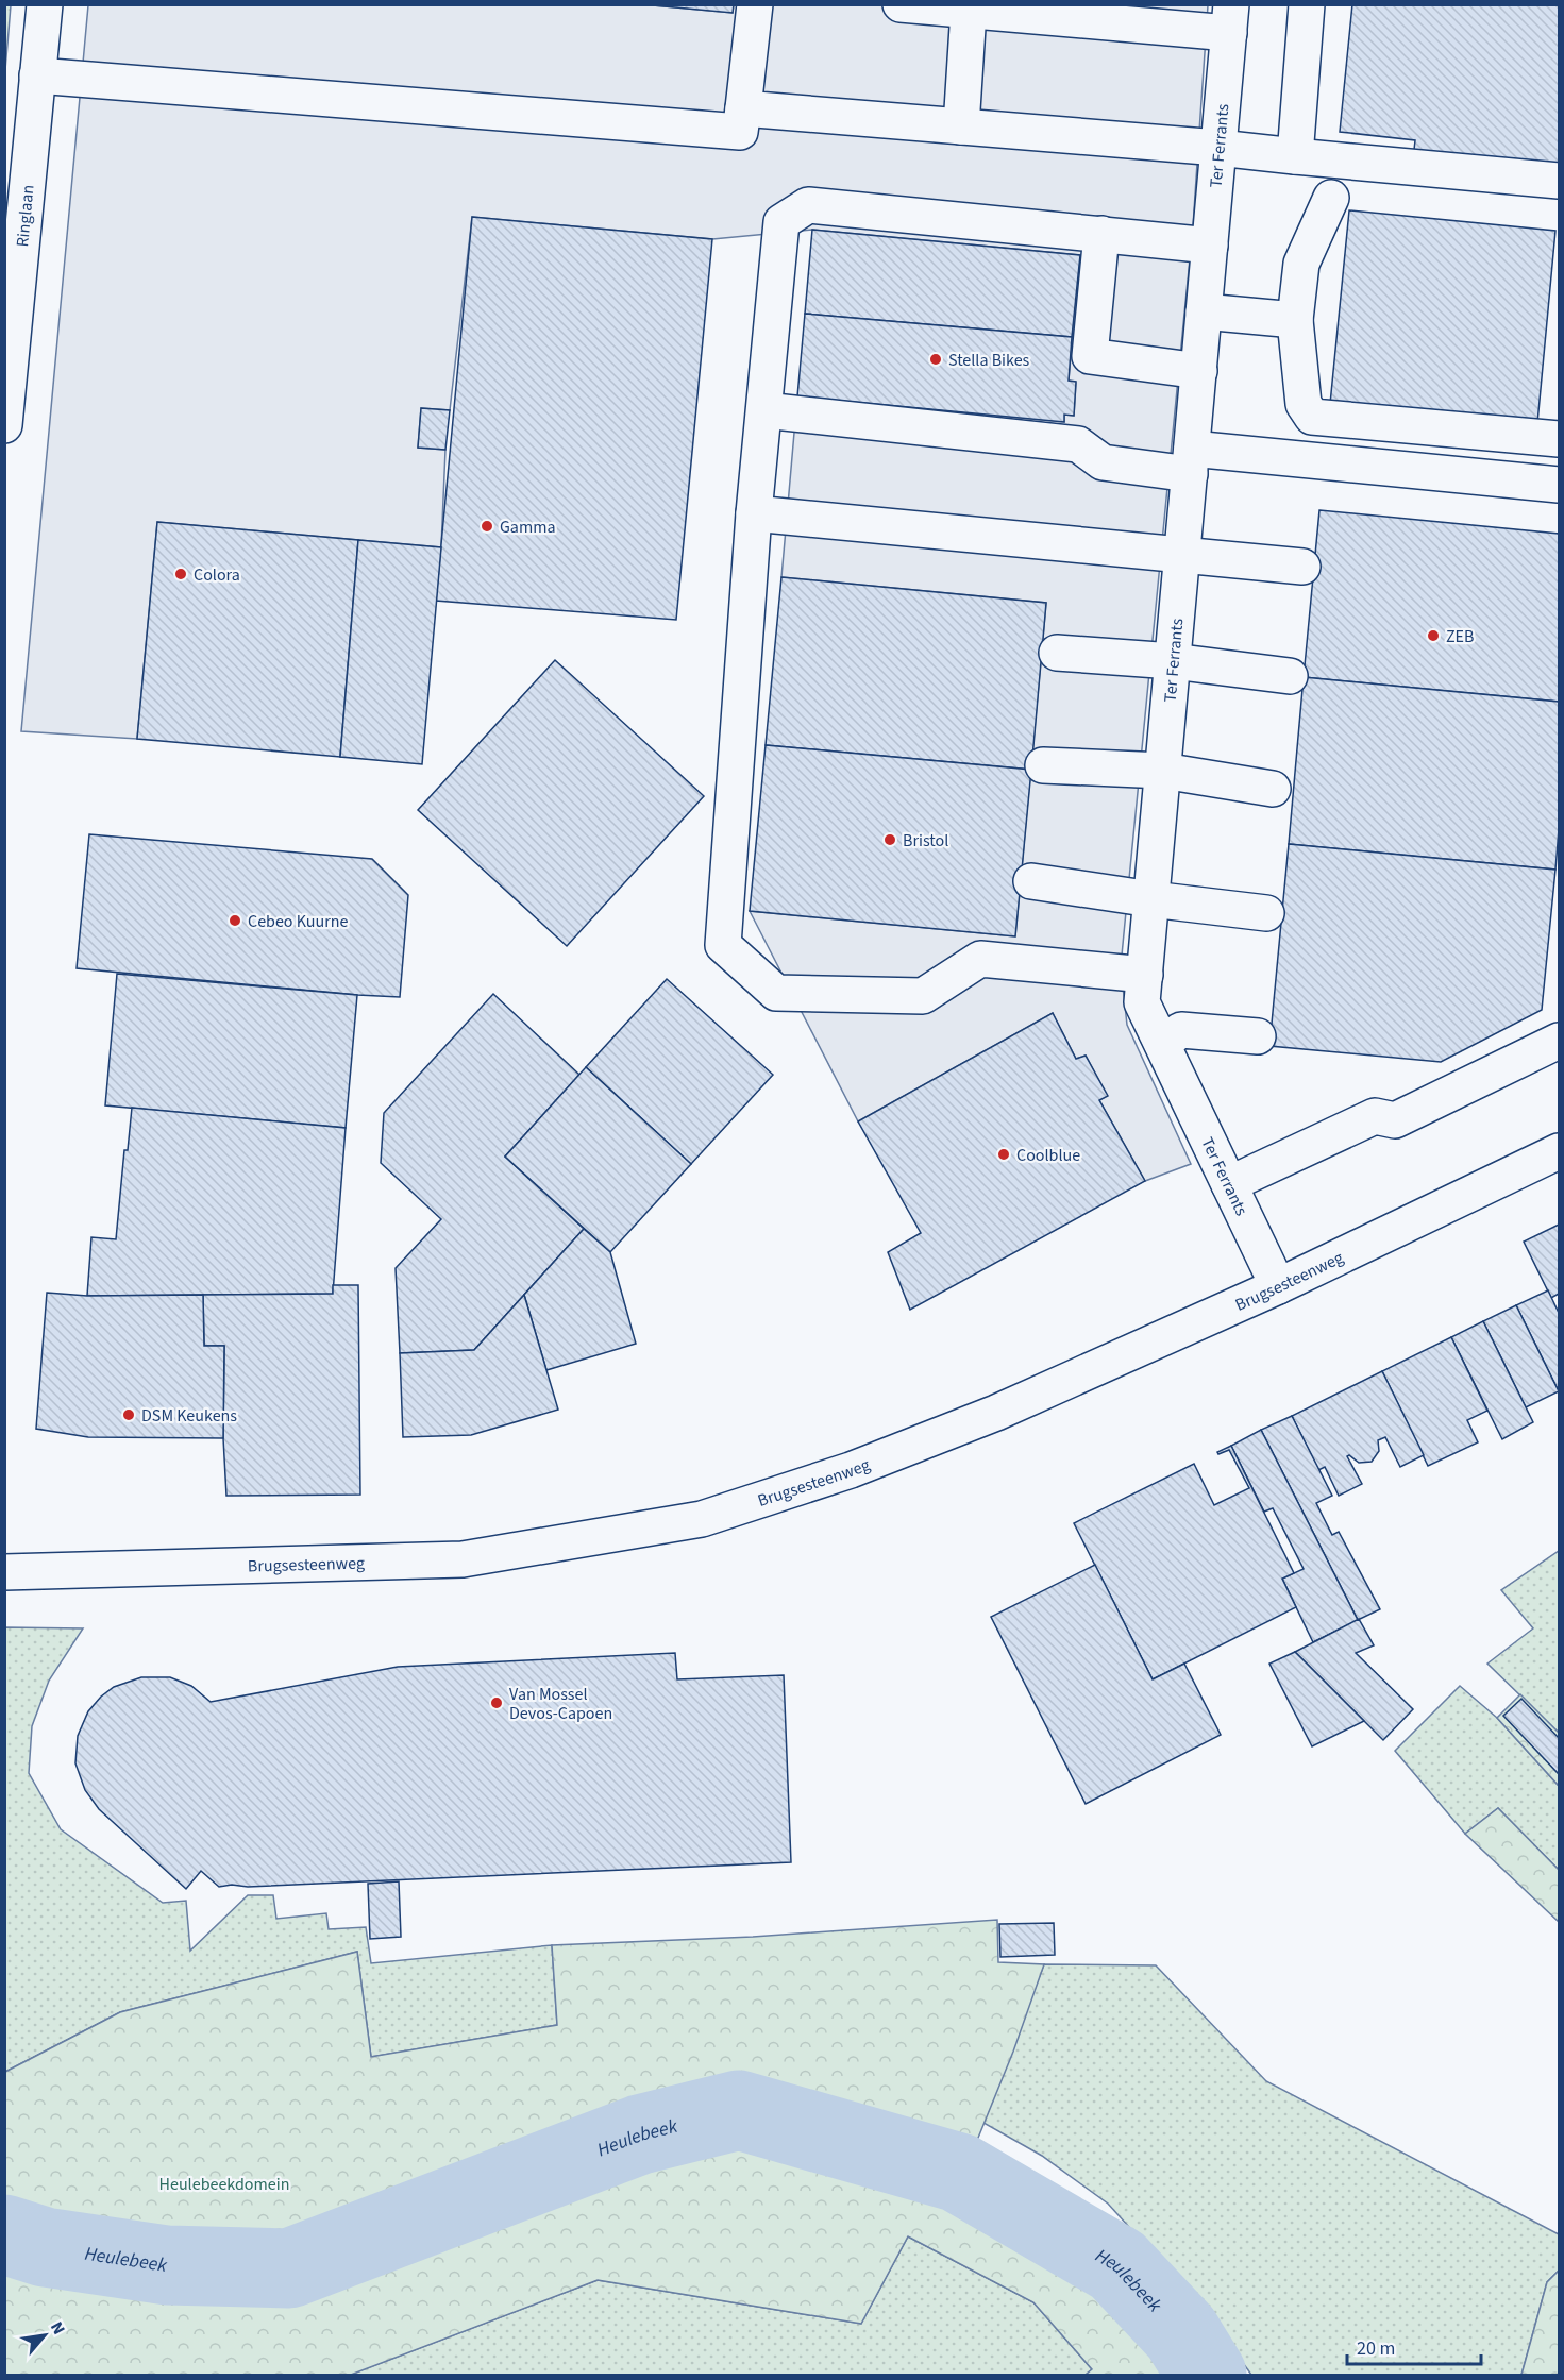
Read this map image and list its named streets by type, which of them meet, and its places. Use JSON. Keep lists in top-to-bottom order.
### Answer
{
  "streets": {
    "main road": ["Ter Ferrants", "Ringlaan", "Brugsesteenweg"]
  },
  "crossings": [
    ["Ter Ferrants", "Brugsesteenweg"]
  ],
  "water": ["Heulebeek"],
  "parks": ["Heulebeekdomein"],
  "places": [
    "Stella Bikes",
    "Gamma",
    "Colora",
    "ZEB",
    "Bristol",
    "Cebeo Kuurne",
    "Coolblue",
    "DSM Keukens",
    "Van Mossel Devos-Capoen"
  ],
  "scale_bar": "20 m",
  "north": "top right"
}
